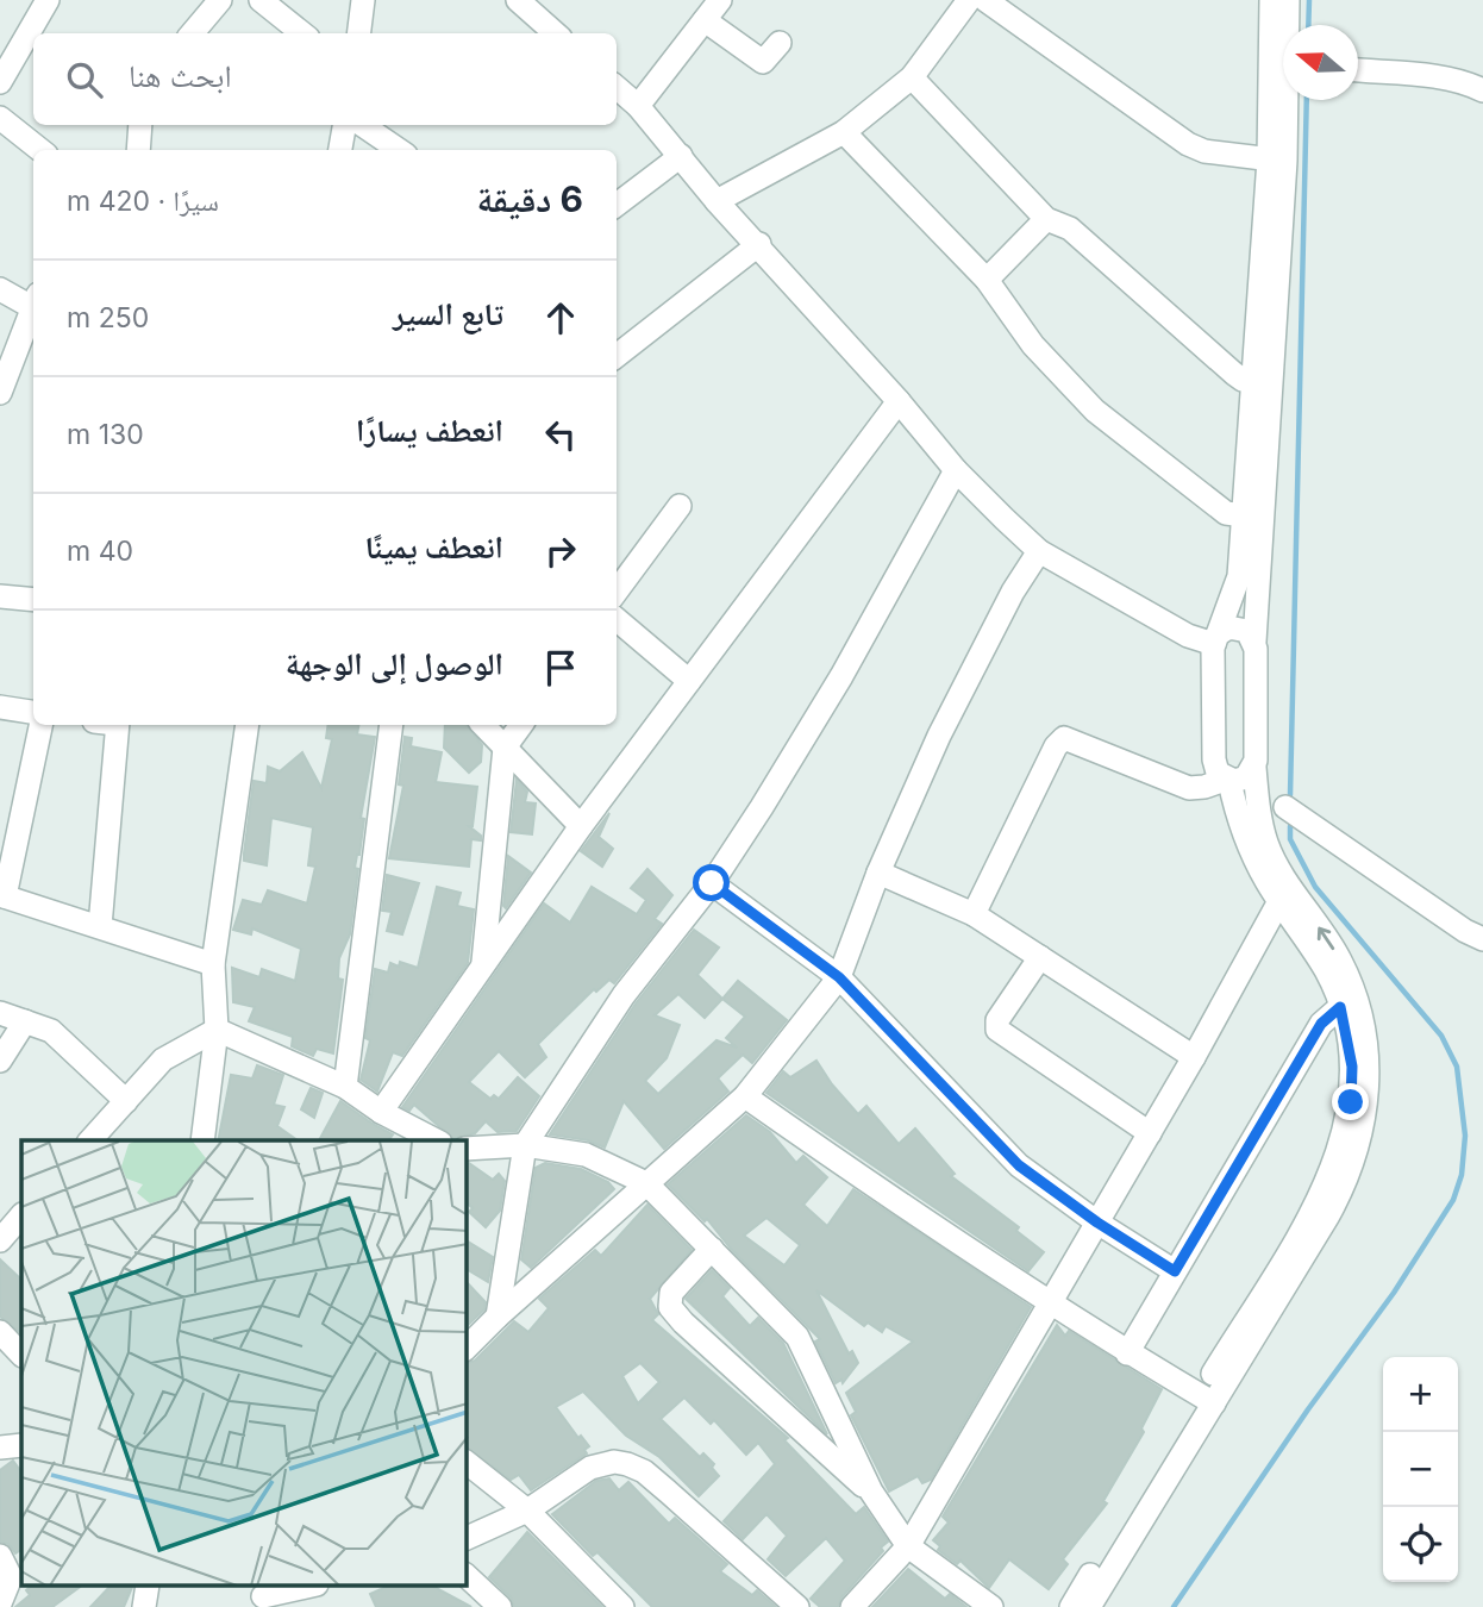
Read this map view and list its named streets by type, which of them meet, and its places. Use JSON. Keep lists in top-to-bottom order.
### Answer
{
  "north": "left",
  "page": {
    "search": "ابحث هنا",
    "heading": ["6 دقيقة", "سيرًا · 420 m"],
    "list": [
      ["تابع السير", "250 m"],
      ["انعطف يسارًا", "130 m"],
      ["انعطف يمينًا", "40 m"],
      "الوصول إلى الوجهة"
    ],
    "map_buttons": ["+", "−"]
  }
}
